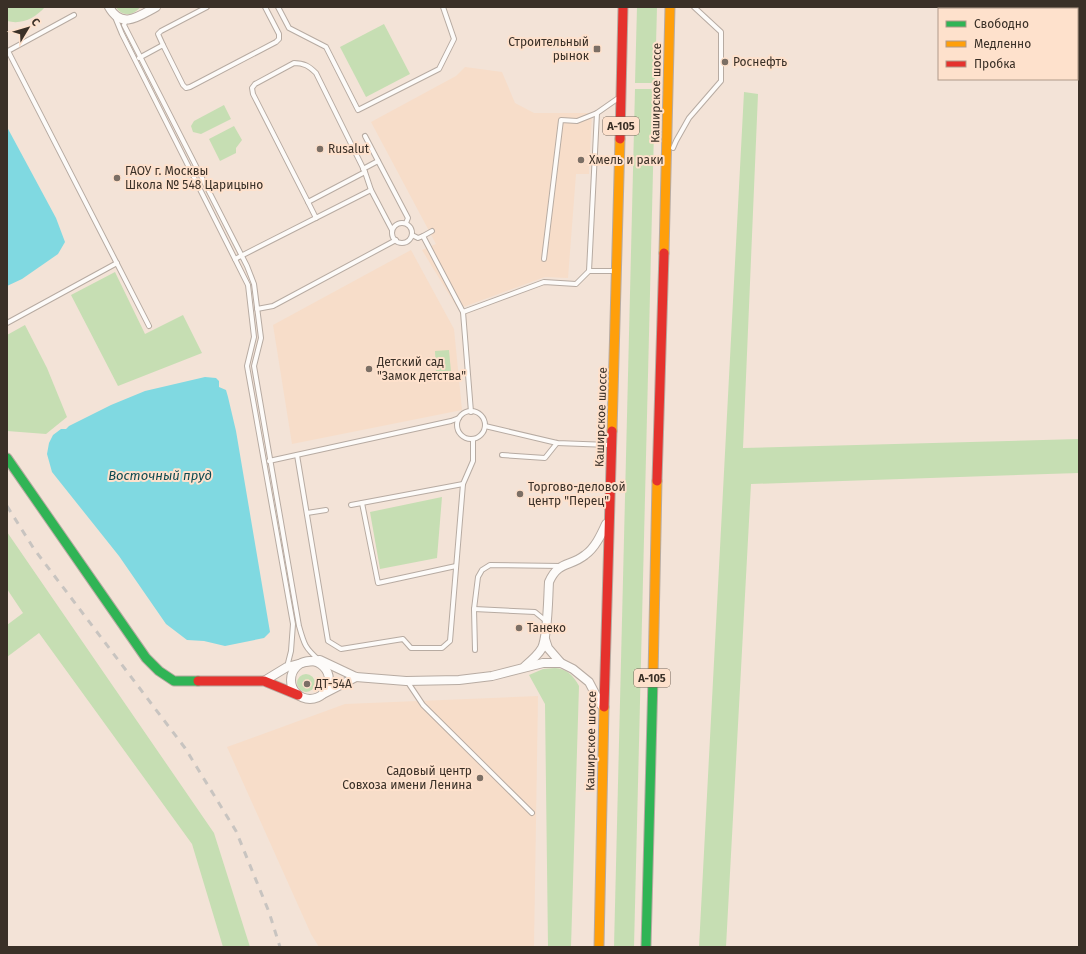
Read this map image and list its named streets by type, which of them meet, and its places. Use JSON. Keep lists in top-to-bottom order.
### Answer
{
  "streets": {
    "main road": ["Каширское шоссе", "А-105"]
  },
  "water": ["Восточный пруд"],
  "places": {
    "transit": ["Строительный рынок"],
    "other": [
      "Роснефть",
      "Rusalut",
      "Хмель и раки",
      "ГАОУ г. Москвы Школа № 548 Царицыно",
      "Детский сад \"Замок детства\"",
      "Торгово-деловой центр \"Перец\"",
      "Танеко",
      "ДТ-54А",
      "Садовый центр Совхоза имени Ленина"
    ]
  },
  "legend": ["Свободно", "Медленно", "Пробка"],
  "north": "top right"
}
